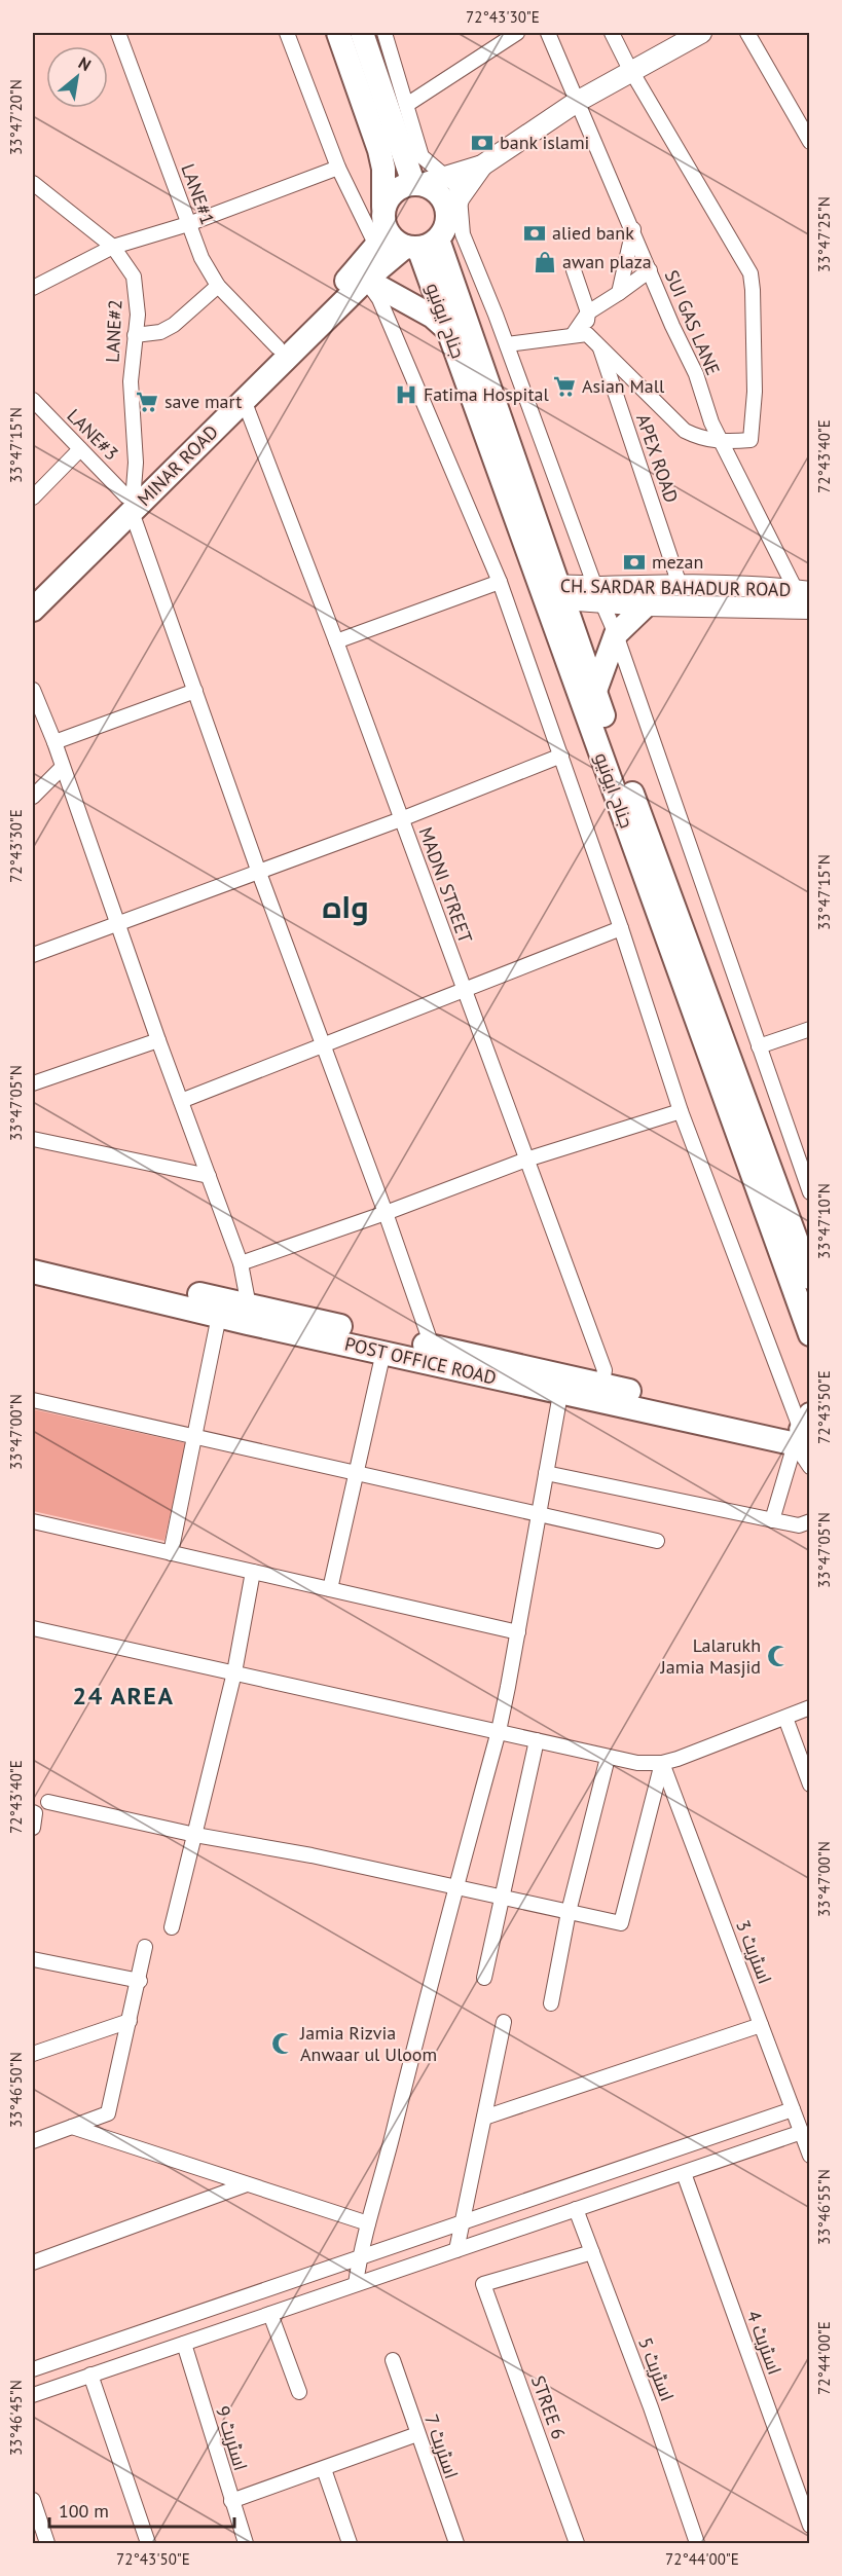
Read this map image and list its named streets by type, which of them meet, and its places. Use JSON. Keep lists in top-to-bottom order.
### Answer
{
  "streets": {
    "main road": [
      "جناح ایونیو",
      "MINAR ROAD",
      "CH. SARDAR BAHADUR ROAD",
      "POST OFFICE ROAD"
    ],
    "street": [
      "LANE#1",
      "SUI GAS LANE",
      "LANE#2",
      "LANE#3",
      "APEX ROAD",
      "MADNI STREET",
      "اسٹریٹ 3",
      "اسٹریٹ 4",
      "اسٹریٹ 5",
      "STREE 6",
      "اسٹریٹ 9",
      "اسٹریٹ 7"
    ]
  },
  "crossings": [
    ["LANE#1", "MINAR ROAD"],
    ["جناح ایونیو", "MINAR ROAD"],
    ["جناح ایونیو", "CH. SARDAR BAHADUR ROAD"],
    ["SUI GAS LANE", "CH. SARDAR BAHADUR ROAD"],
    ["LANE#2", "LANE#3"],
    ["LANE#2", "MINAR ROAD"],
    ["LANE#3", "MINAR ROAD"],
    ["APEX ROAD", "CH. SARDAR BAHADUR ROAD"],
    ["MINAR ROAD", "MADNI STREET"],
    ["MADNI STREET", "POST OFFICE ROAD"],
    ["اسٹریٹ 5", "STREE 6"]
  ],
  "districts": ["واہ", "24 AREA"],
  "places": {
    "bank": ["bank islami", "alied bank", "mezan"],
    "shop": ["awan plaza"],
    "supermarket": ["Asian Mall", "save mart"],
    "hospital": ["Fatima Hospital"],
    "mosque": ["Lalarukh Jamia Masjid", "Jamia Rizvia Anwaar ul Uloom"]
  },
  "scale_bar": "100 m",
  "north": "top right",
  "coordinates": [
    "72°43'30\"E",
    "33°47'20\"N",
    "33°47'25\"N",
    "33°47'15\"N",
    "72°43'40\"E",
    "33°47'05\"N",
    "33°47'10\"N",
    "72°43'50\"E",
    "33°47'00\"N",
    "33°46'50\"N",
    "33°46'55\"N",
    "72°44'00\"E",
    "33°46'45\"N"
  ]
}
